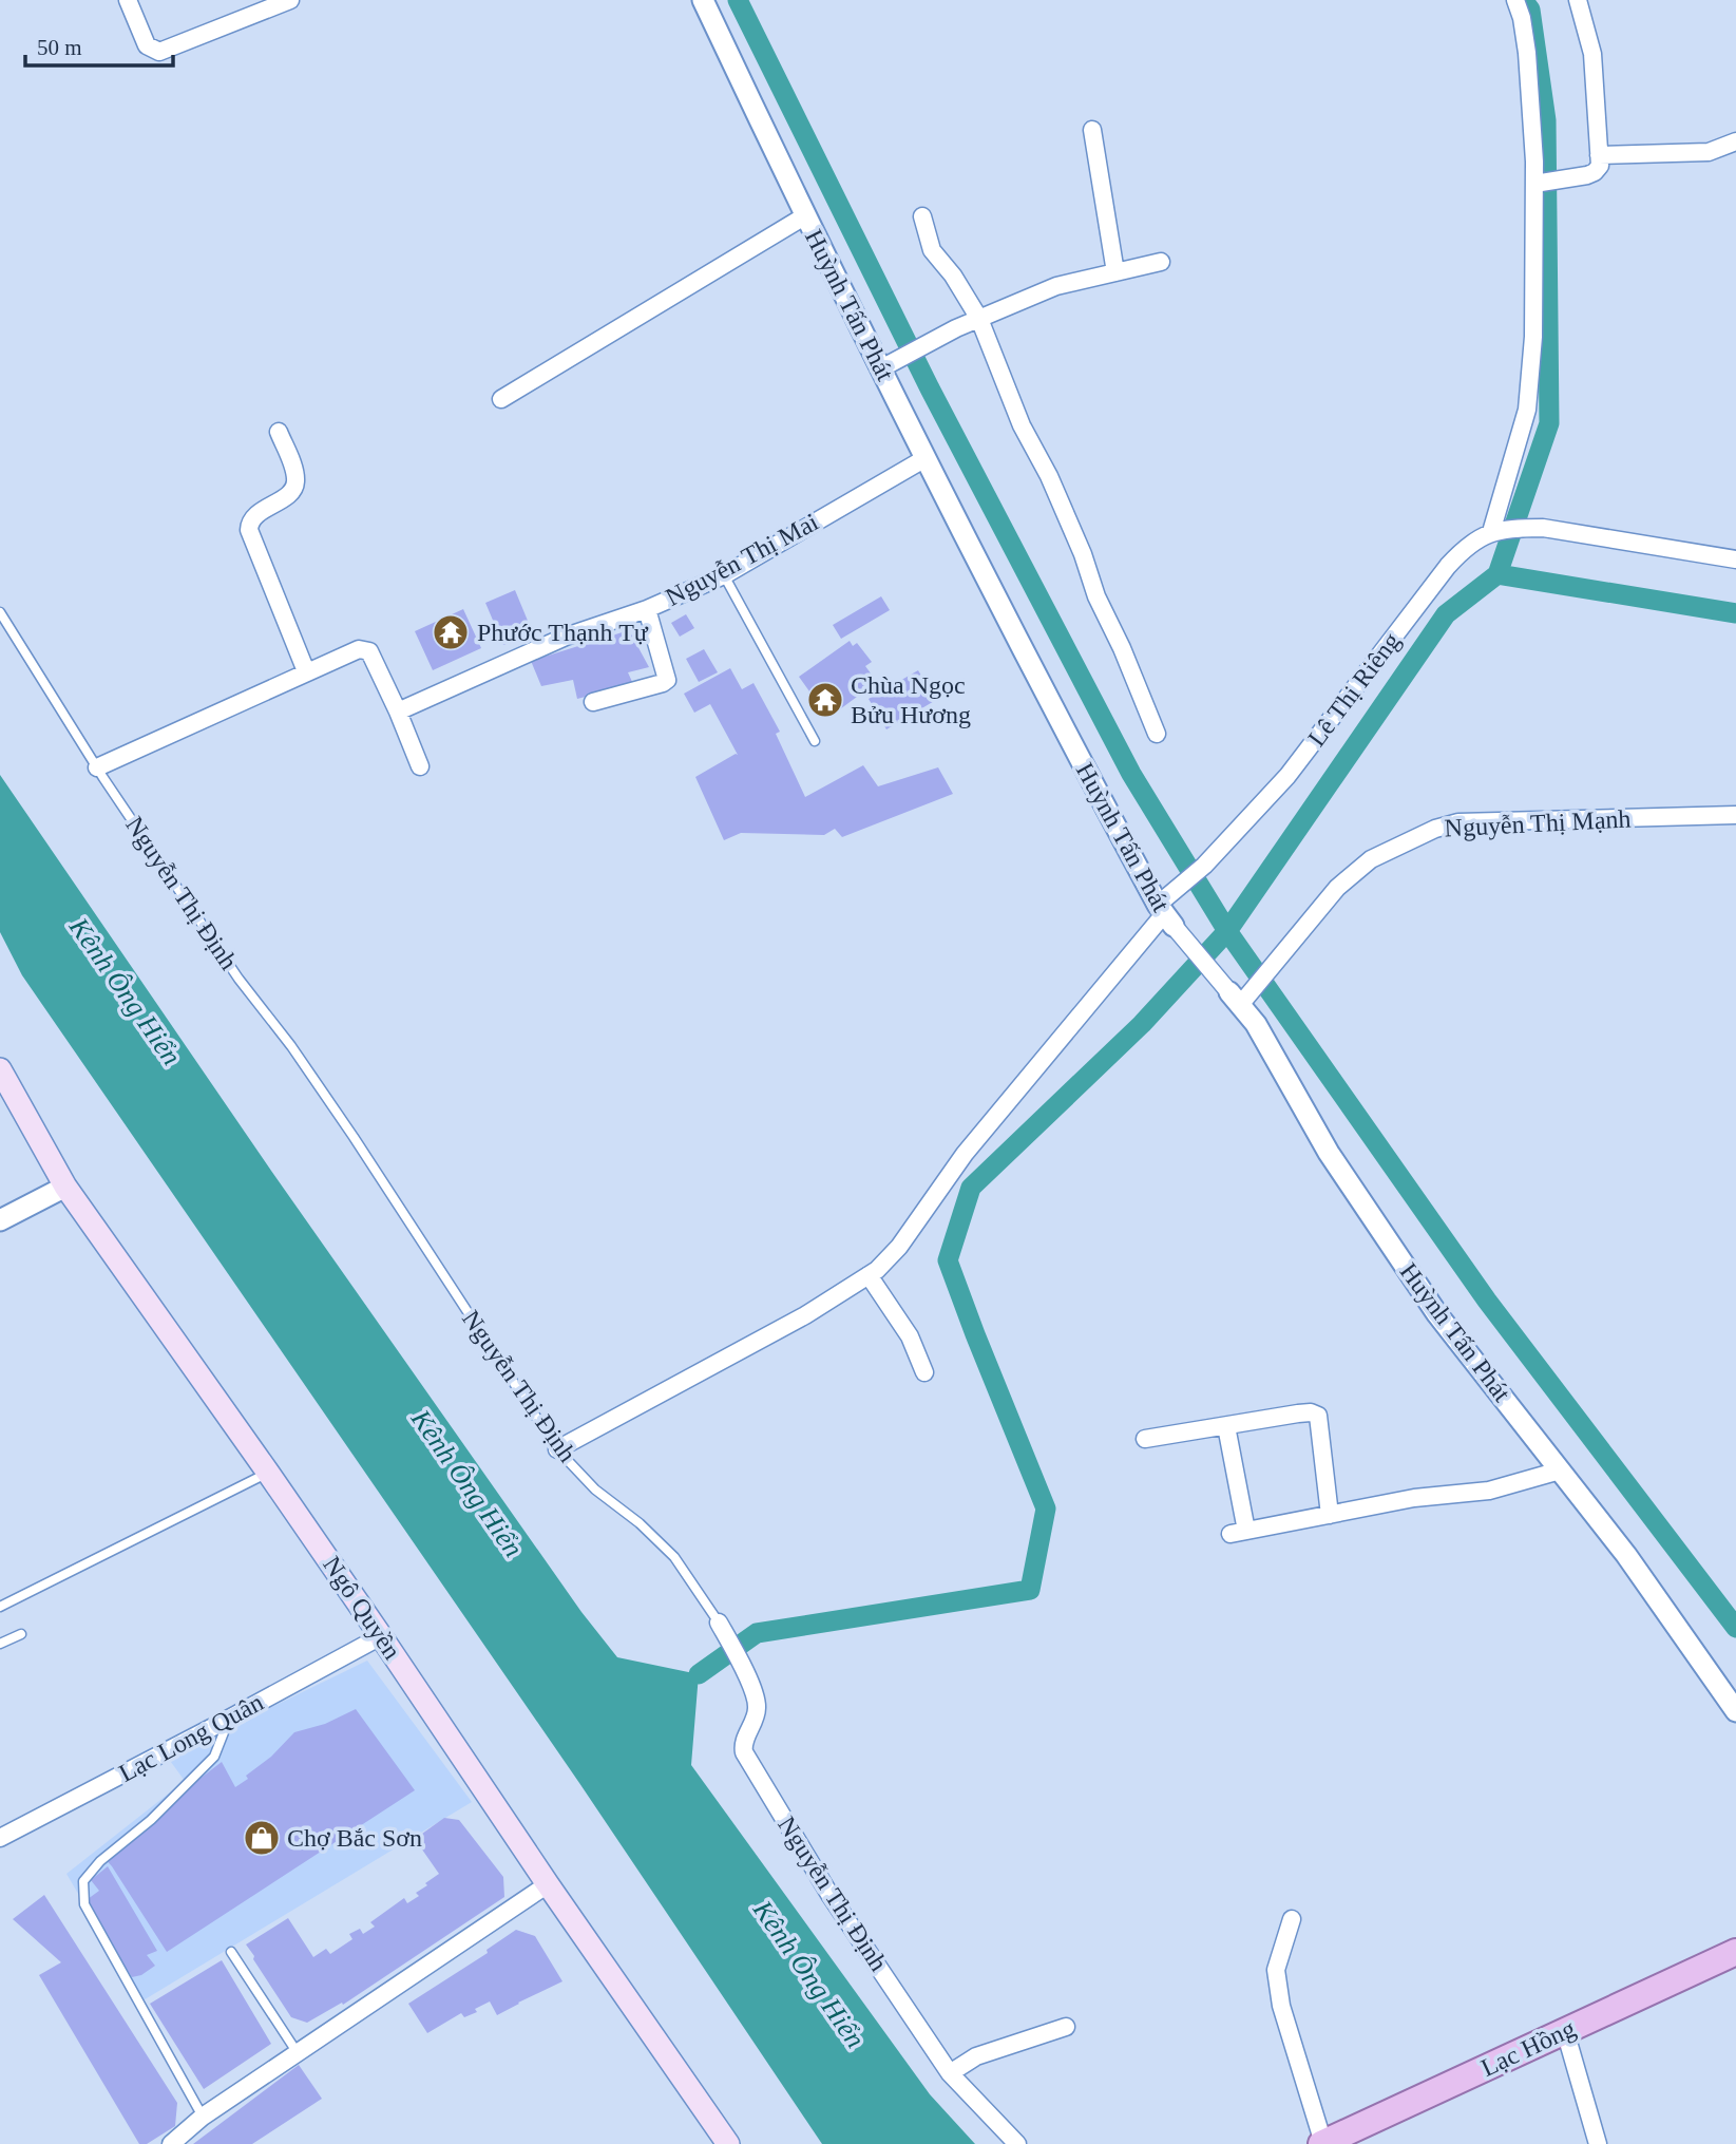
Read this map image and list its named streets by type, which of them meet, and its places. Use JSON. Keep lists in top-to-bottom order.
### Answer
{
  "streets": {
    "main road": ["Ngô Quyền", "Lạc Hồng"],
    "street": [
      "Huỳnh Tấn Phát",
      "Nguyễn Thị Mai",
      "Lê Thị Riêng",
      "Nguyễn Thị Mạnh",
      "Nguyễn Thị Định",
      "Lạc Long Quân"
    ]
  },
  "crossings": [
    ["Huỳnh Tấn Phát", "Nguyễn Thị Mai"],
    ["Huỳnh Tấn Phát", "Lê Thị Riêng"],
    ["Huỳnh Tấn Phát", "Nguyễn Thị Mạnh"],
    ["Lê Thị Riêng", "Nguyễn Thị Định"],
    ["Ngô Quyền", "Lạc Long Quân"]
  ],
  "water": ["Kênh Ông Hiển"],
  "places": {
    "temple": ["Phước Thạnh Tự", "Chùa Ngọc Bửu Hương"],
    "shop": ["Chợ Bắc Sơn"]
  },
  "scale_bar": "50 m"
}
